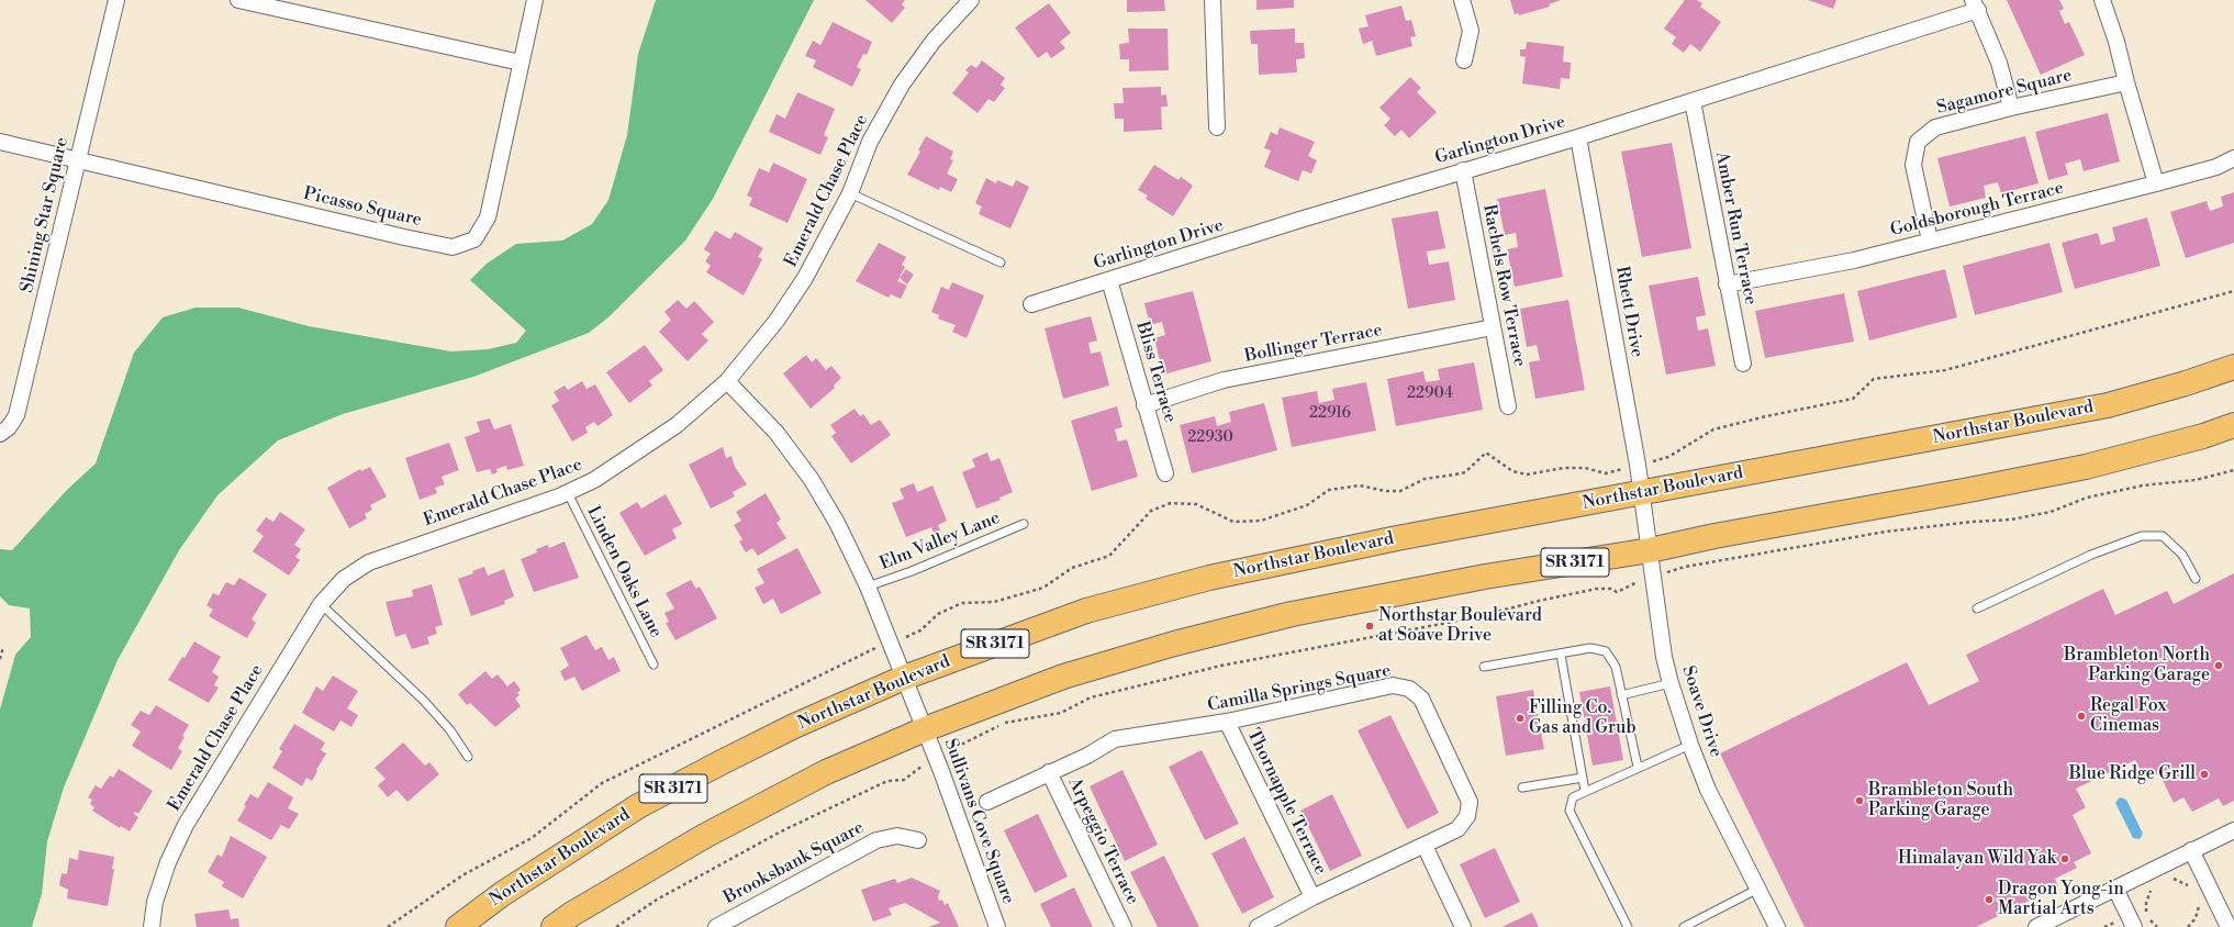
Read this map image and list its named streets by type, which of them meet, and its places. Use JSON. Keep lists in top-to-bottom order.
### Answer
{
  "streets": {
    "main road": ["Northstar Boulevard", "SR 3171"],
    "street": [
      "Sagamore Square",
      "Garlington Drive",
      "Emerald Chase Place",
      "Picasso Square",
      "Goldsborough Terrace",
      "Shining Star Square",
      "Amber Run Terrace",
      "Rachels Row Terrace",
      "Rhett Drive",
      "Bollinger Terrace",
      "Bliss Terrace",
      "Camilla Springs Square",
      "Soave Drive",
      "Thornapple Terrace",
      "Sullivans Cove Square",
      "Arpeggio Terrace",
      "Brooksbank Square"
    ],
    "lane": ["Elm Valley Lane", "Linden Oaks Lane"]
  },
  "crossings": [
    ["Sagamore Square", "Goldsborough Terrace"],
    ["Garlington Drive", "Amber Run Terrace"],
    ["Garlington Drive", "Rachels Row Terrace"],
    ["Garlington Drive", "Rhett Drive"],
    ["Garlington Drive", "Bliss Terrace"],
    ["Emerald Chase Place", "Linden Oaks Lane"],
    ["Emerald Chase Place", "Sullivans Cove Square"],
    ["Picasso Square", "Shining Star Square"],
    ["Goldsborough Terrace", "Amber Run Terrace"],
    ["Rachels Row Terrace", "Bollinger Terrace"],
    ["Rhett Drive", "Northstar Boulevard"],
    ["Rhett Drive", "Soave Drive"],
    ["Bollinger Terrace", "Bliss Terrace"],
    ["Northstar Boulevard", "Soave Drive"],
    ["Northstar Boulevard", "Sullivans Cove Square"],
    ["Elm Valley Lane", "Sullivans Cove Square"],
    ["SR 3171", "Soave Drive"],
    ["SR 3171", "Sullivans Cove Square"],
    ["Camilla Springs Square", "Thornapple Terrace"],
    ["Camilla Springs Square", "Arpeggio Terrace"]
  ],
  "places": [
    "Northstar Boulevard at Soave Drive",
    "Brambleton North Parking Garage",
    "Regal Fox Cinemas",
    "Filling Co. Gas and Grub",
    "Blue Ridge Grill",
    "Brambleton South Parking Garage",
    "Himalayan Wild Yak",
    "Dragon Yong-in Martial Arts"
  ],
  "house_numbers": ["22904", "22916", "22930"]
}
